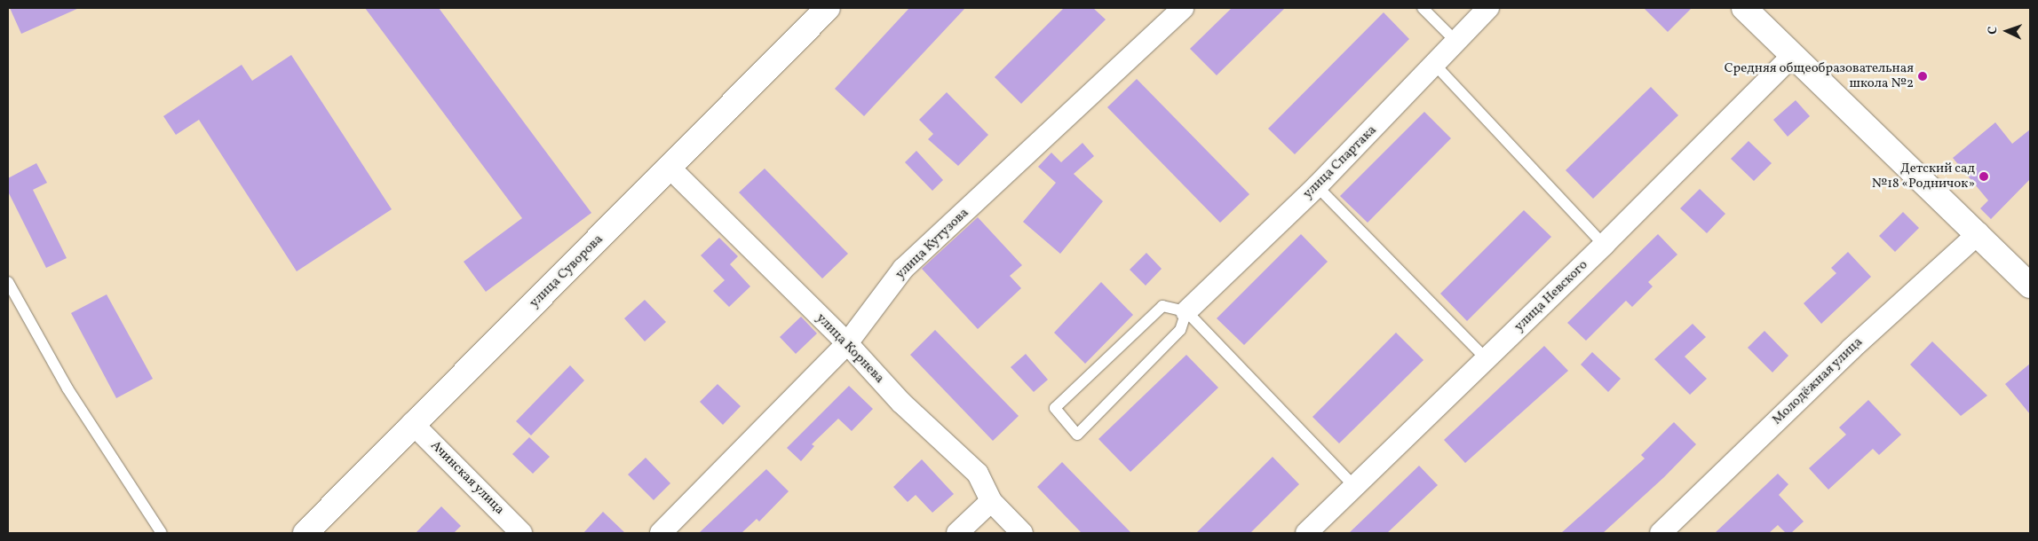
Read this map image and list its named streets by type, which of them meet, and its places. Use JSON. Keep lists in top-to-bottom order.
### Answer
{
  "streets": {
    "street": [
      "улица Спартака",
      "улица Кутузова",
      "улица Суворова",
      "улица Невского",
      "улица Корнева",
      "Молодёжная улица",
      "Ачинская улица"
    ]
  },
  "crossings": [
    ["улица Кутузова", "улица Корнева"],
    ["улица Суворова", "улица Корнева"],
    ["улица Суворова", "Ачинская улица"]
  ],
  "places": ["Средняя общеобразовательная школа №2", "Детский сад №18 «Родничок»"],
  "north": "left"
}
